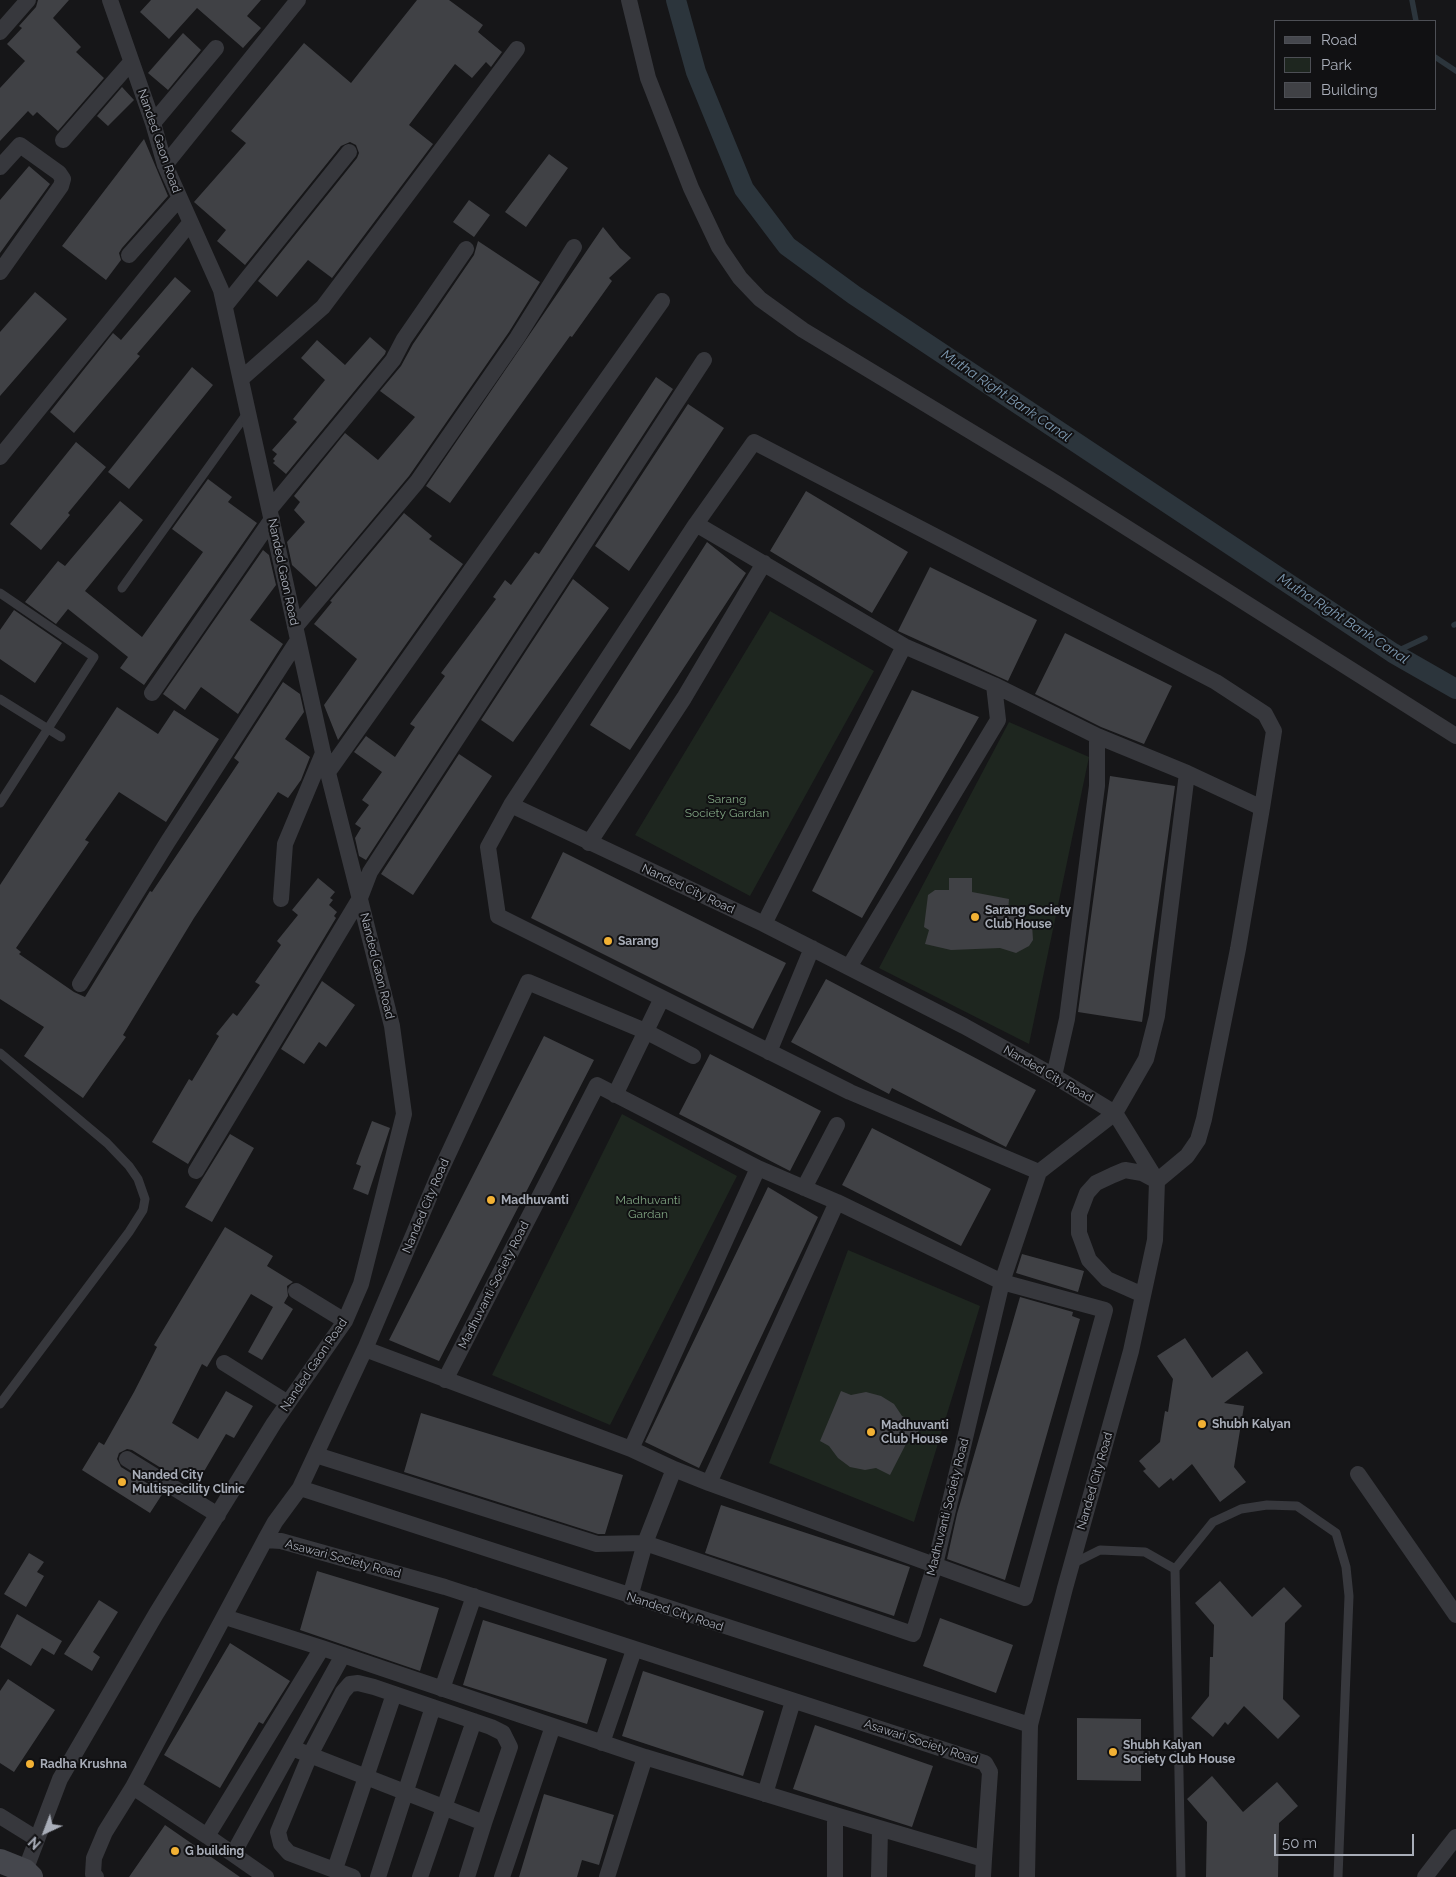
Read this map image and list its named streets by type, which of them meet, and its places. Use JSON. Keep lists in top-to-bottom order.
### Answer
{
  "streets": {
    "street": [
      "Nanded Gaon Road",
      "Nanded City Road",
      "Madhuvanti Society Road",
      "Asawari Society Road"
    ]
  },
  "crossings": [
    ["Nanded City Road", "Asawari Society Road"]
  ],
  "water": ["Mutha Right Bank Canal"],
  "parks": ["Sarang Society Gardan", "Madhuvanti Gardan"],
  "places": [
    "Sarang Society Club House",
    "Sarang",
    "Madhuvanti",
    "Shubh Kalyan",
    "Madhuvanti Club House",
    "Nanded City Multispecility Clinic",
    "Shubh Kalyan Society Club House",
    "Radha Krushna",
    "G building"
  ],
  "legend": ["Road", "Park", "Building"],
  "scale_bar": "50 m",
  "north": "bottom left"
}
